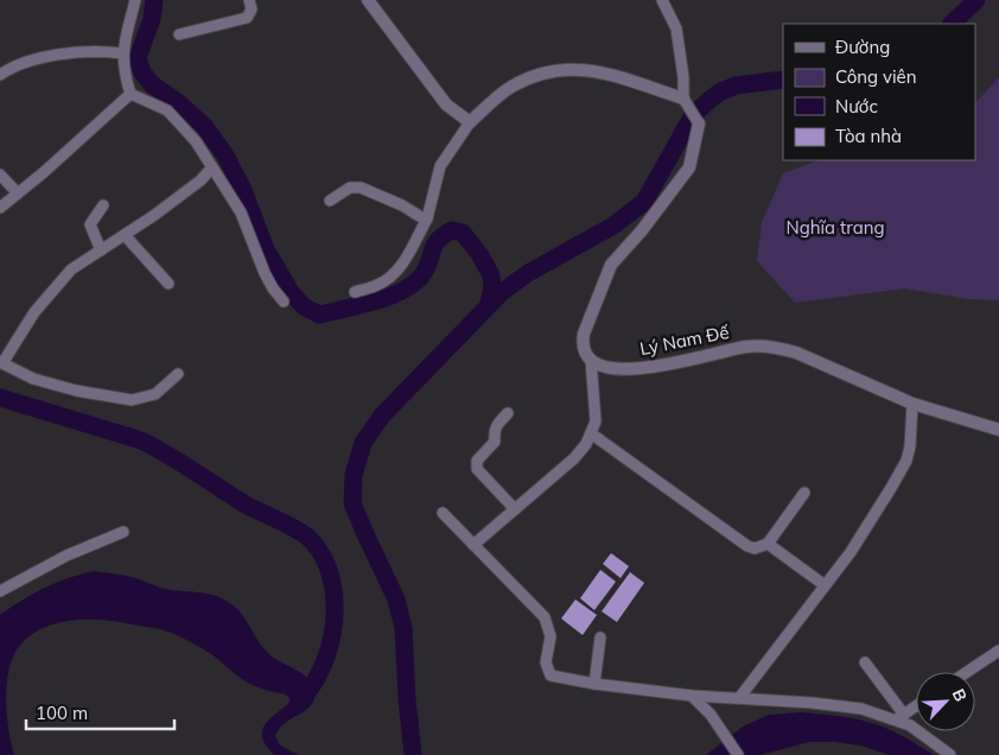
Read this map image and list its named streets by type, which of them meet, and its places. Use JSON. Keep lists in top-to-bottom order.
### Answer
{
  "streets": {
    "street": ["Lý Nam Đế"]
  },
  "parks": ["Nghĩa trang"],
  "legend": [
    "Đường",
    "Công viên",
    "Nước",
    "Tòa nhà"
  ],
  "scale_bar": "100 m",
  "north": "top right"
}
